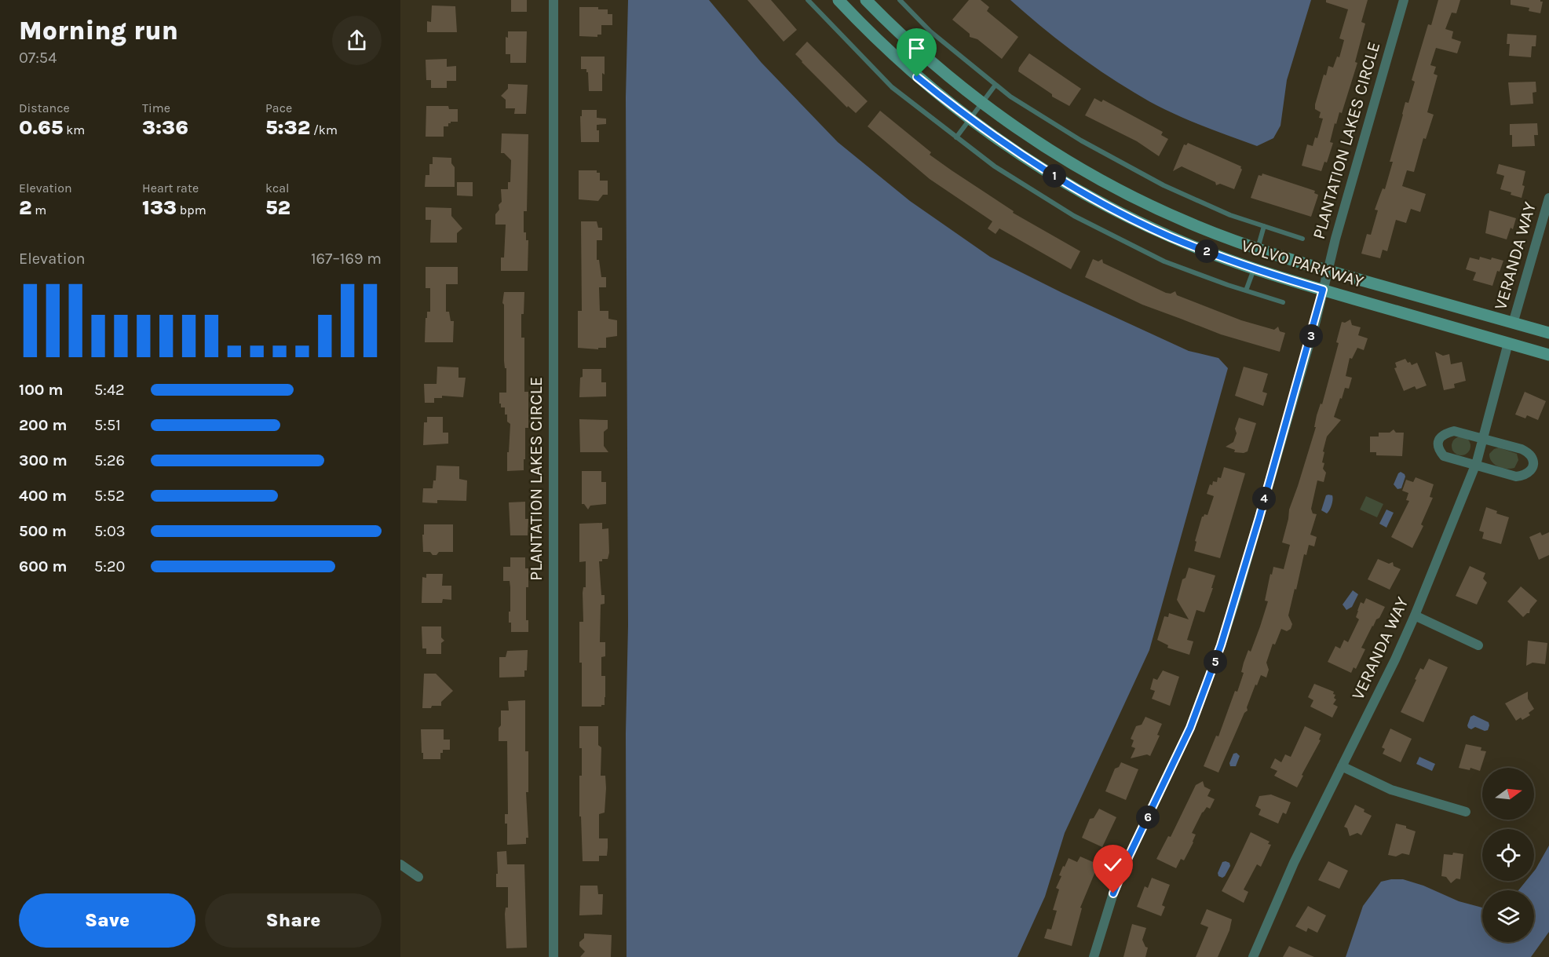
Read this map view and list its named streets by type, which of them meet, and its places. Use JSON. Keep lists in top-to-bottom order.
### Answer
{
  "streets": {
    "main road": ["VOLVO PARKWAY"],
    "street": ["PLANTATION LAKES CIRCLE", "VERANDA WAY"]
  },
  "crossings": [
    ["PLANTATION LAKES CIRCLE", "VOLVO PARKWAY"],
    ["VERANDA WAY", "VOLVO PARKWAY"]
  ],
  "north": "right",
  "page": {
    "heading": ["Morning run", "07:54"],
    "stats": [
      ["Distance", "0.65 km"],
      ["Time", "3:36"],
      ["Pace", "5:32 /km"],
      ["Elevation", "2 m"],
      ["Heart rate", "133 bpm"],
      ["kcal", "52"]
    ],
    "pins": [
      "1",
      "2",
      "3",
      "4",
      "5",
      "6"
    ],
    "chart": ["Elevation", "167–169 m"],
    "list": [
      {
        "name": "100 m",
        "note": "5:42"
      },
      {
        "name": "200 m",
        "note": "5:51"
      },
      {
        "name": "300 m",
        "note": "5:26"
      },
      {
        "name": "400 m",
        "note": "5:52"
      },
      {
        "name": "500 m",
        "note": "5:03"
      },
      {
        "name": "600 m",
        "note": "5:20"
      }
    ],
    "buttons": ["Save", "Share"]
  }
}
